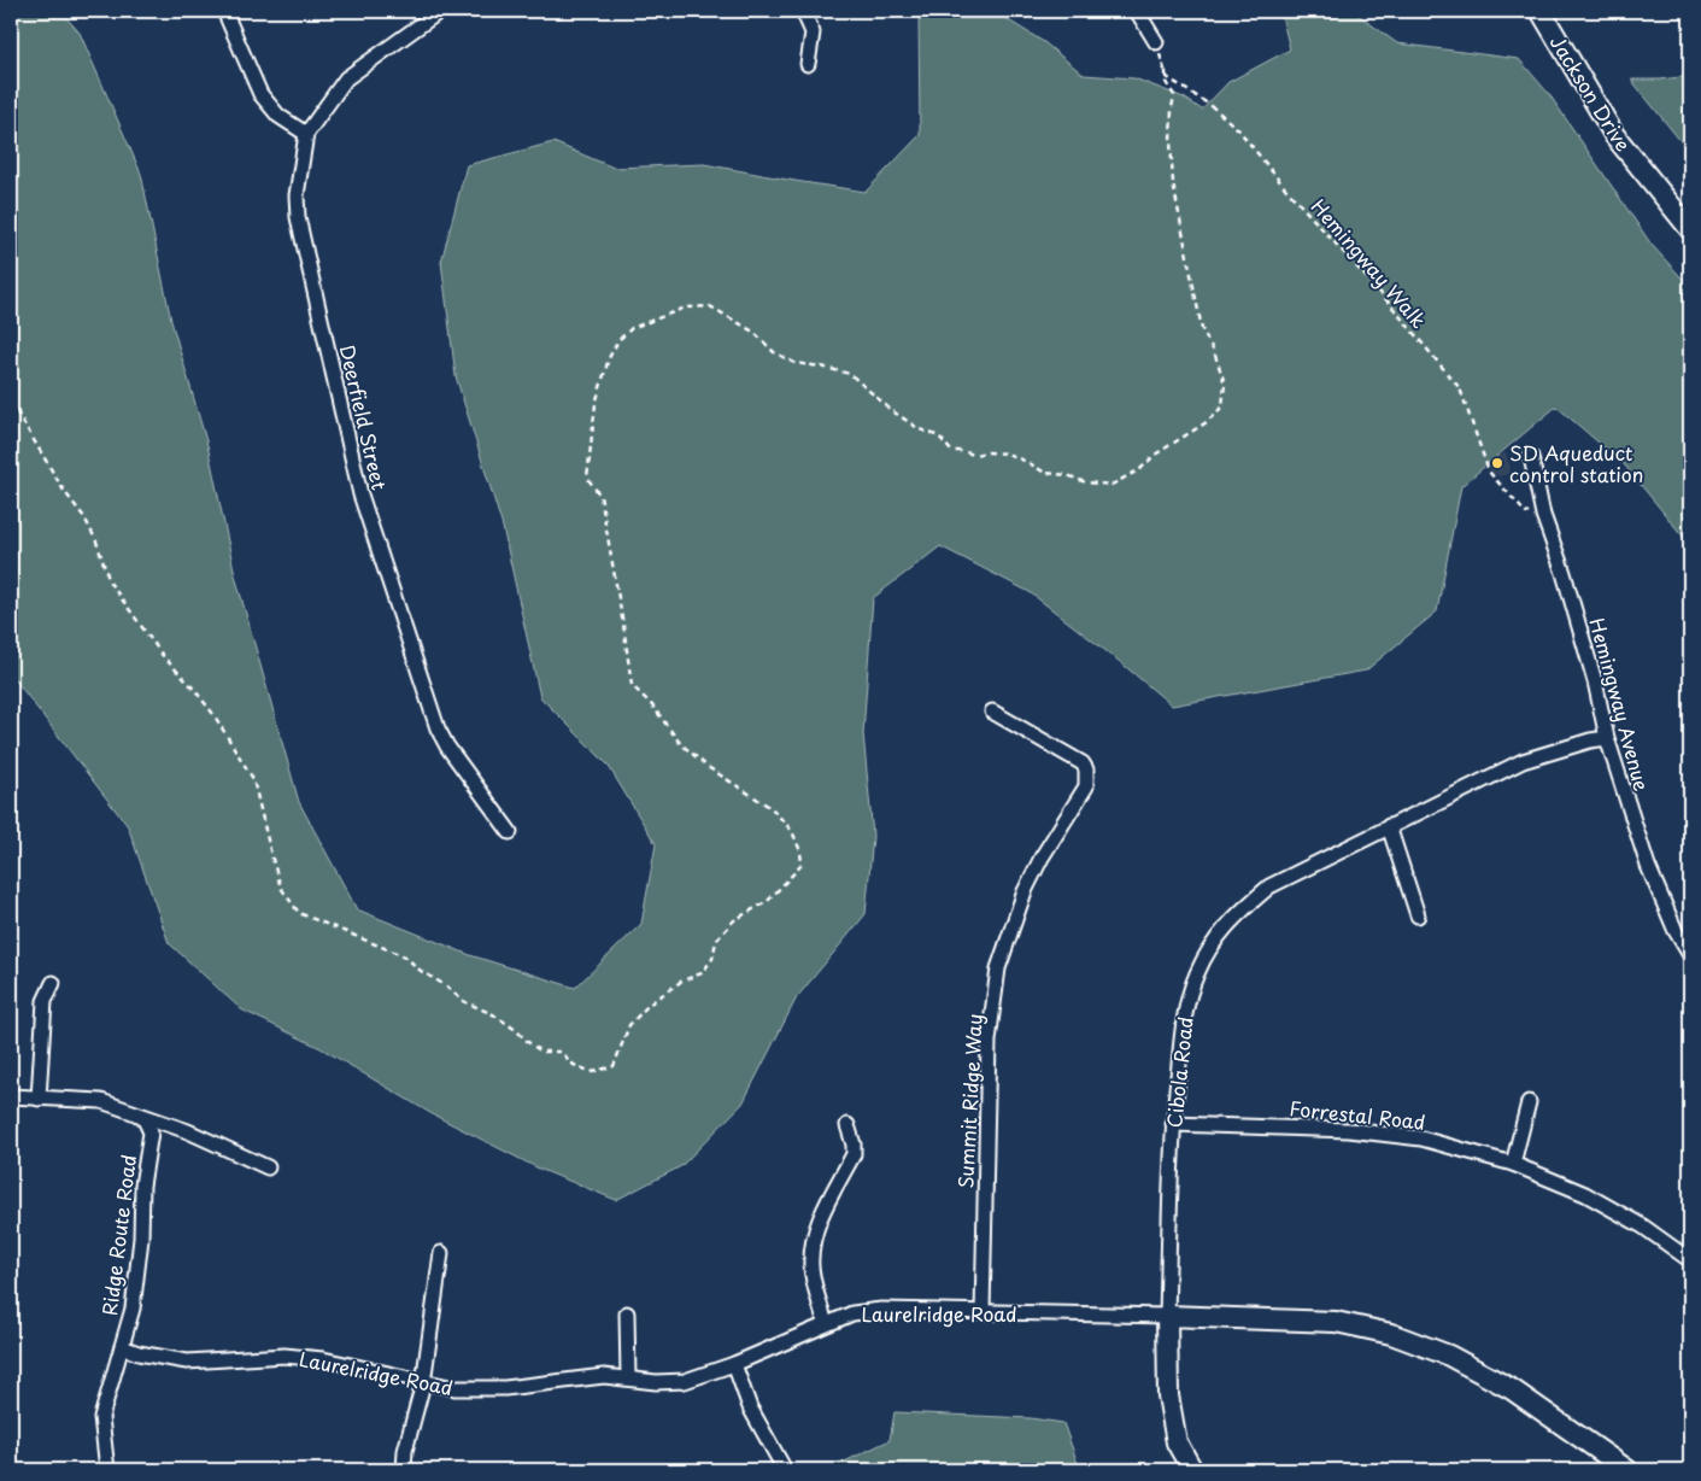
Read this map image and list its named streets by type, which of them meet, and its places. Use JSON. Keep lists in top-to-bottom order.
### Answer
{
  "streets": {
    "street": [
      "Jackson Drive",
      "Deerfield Street",
      "Hemingway Avenue",
      "Cibola Road",
      "Summit Ridge Way",
      "Forrestal Road",
      "Ridge Route Road",
      "Laurelridge Road"
    ],
    "path": ["Hemingway Walk"]
  },
  "crossings": [
    ["Hemingway Walk", "Hemingway Avenue"],
    ["Hemingway Avenue", "Cibola Road"],
    ["Cibola Road", "Forrestal Road"],
    ["Cibola Road", "Laurelridge Road"],
    ["Summit Ridge Way", "Laurelridge Road"],
    ["Ridge Route Road", "Laurelridge Road"]
  ],
  "places": ["SD Aqueduct control station"]
}
